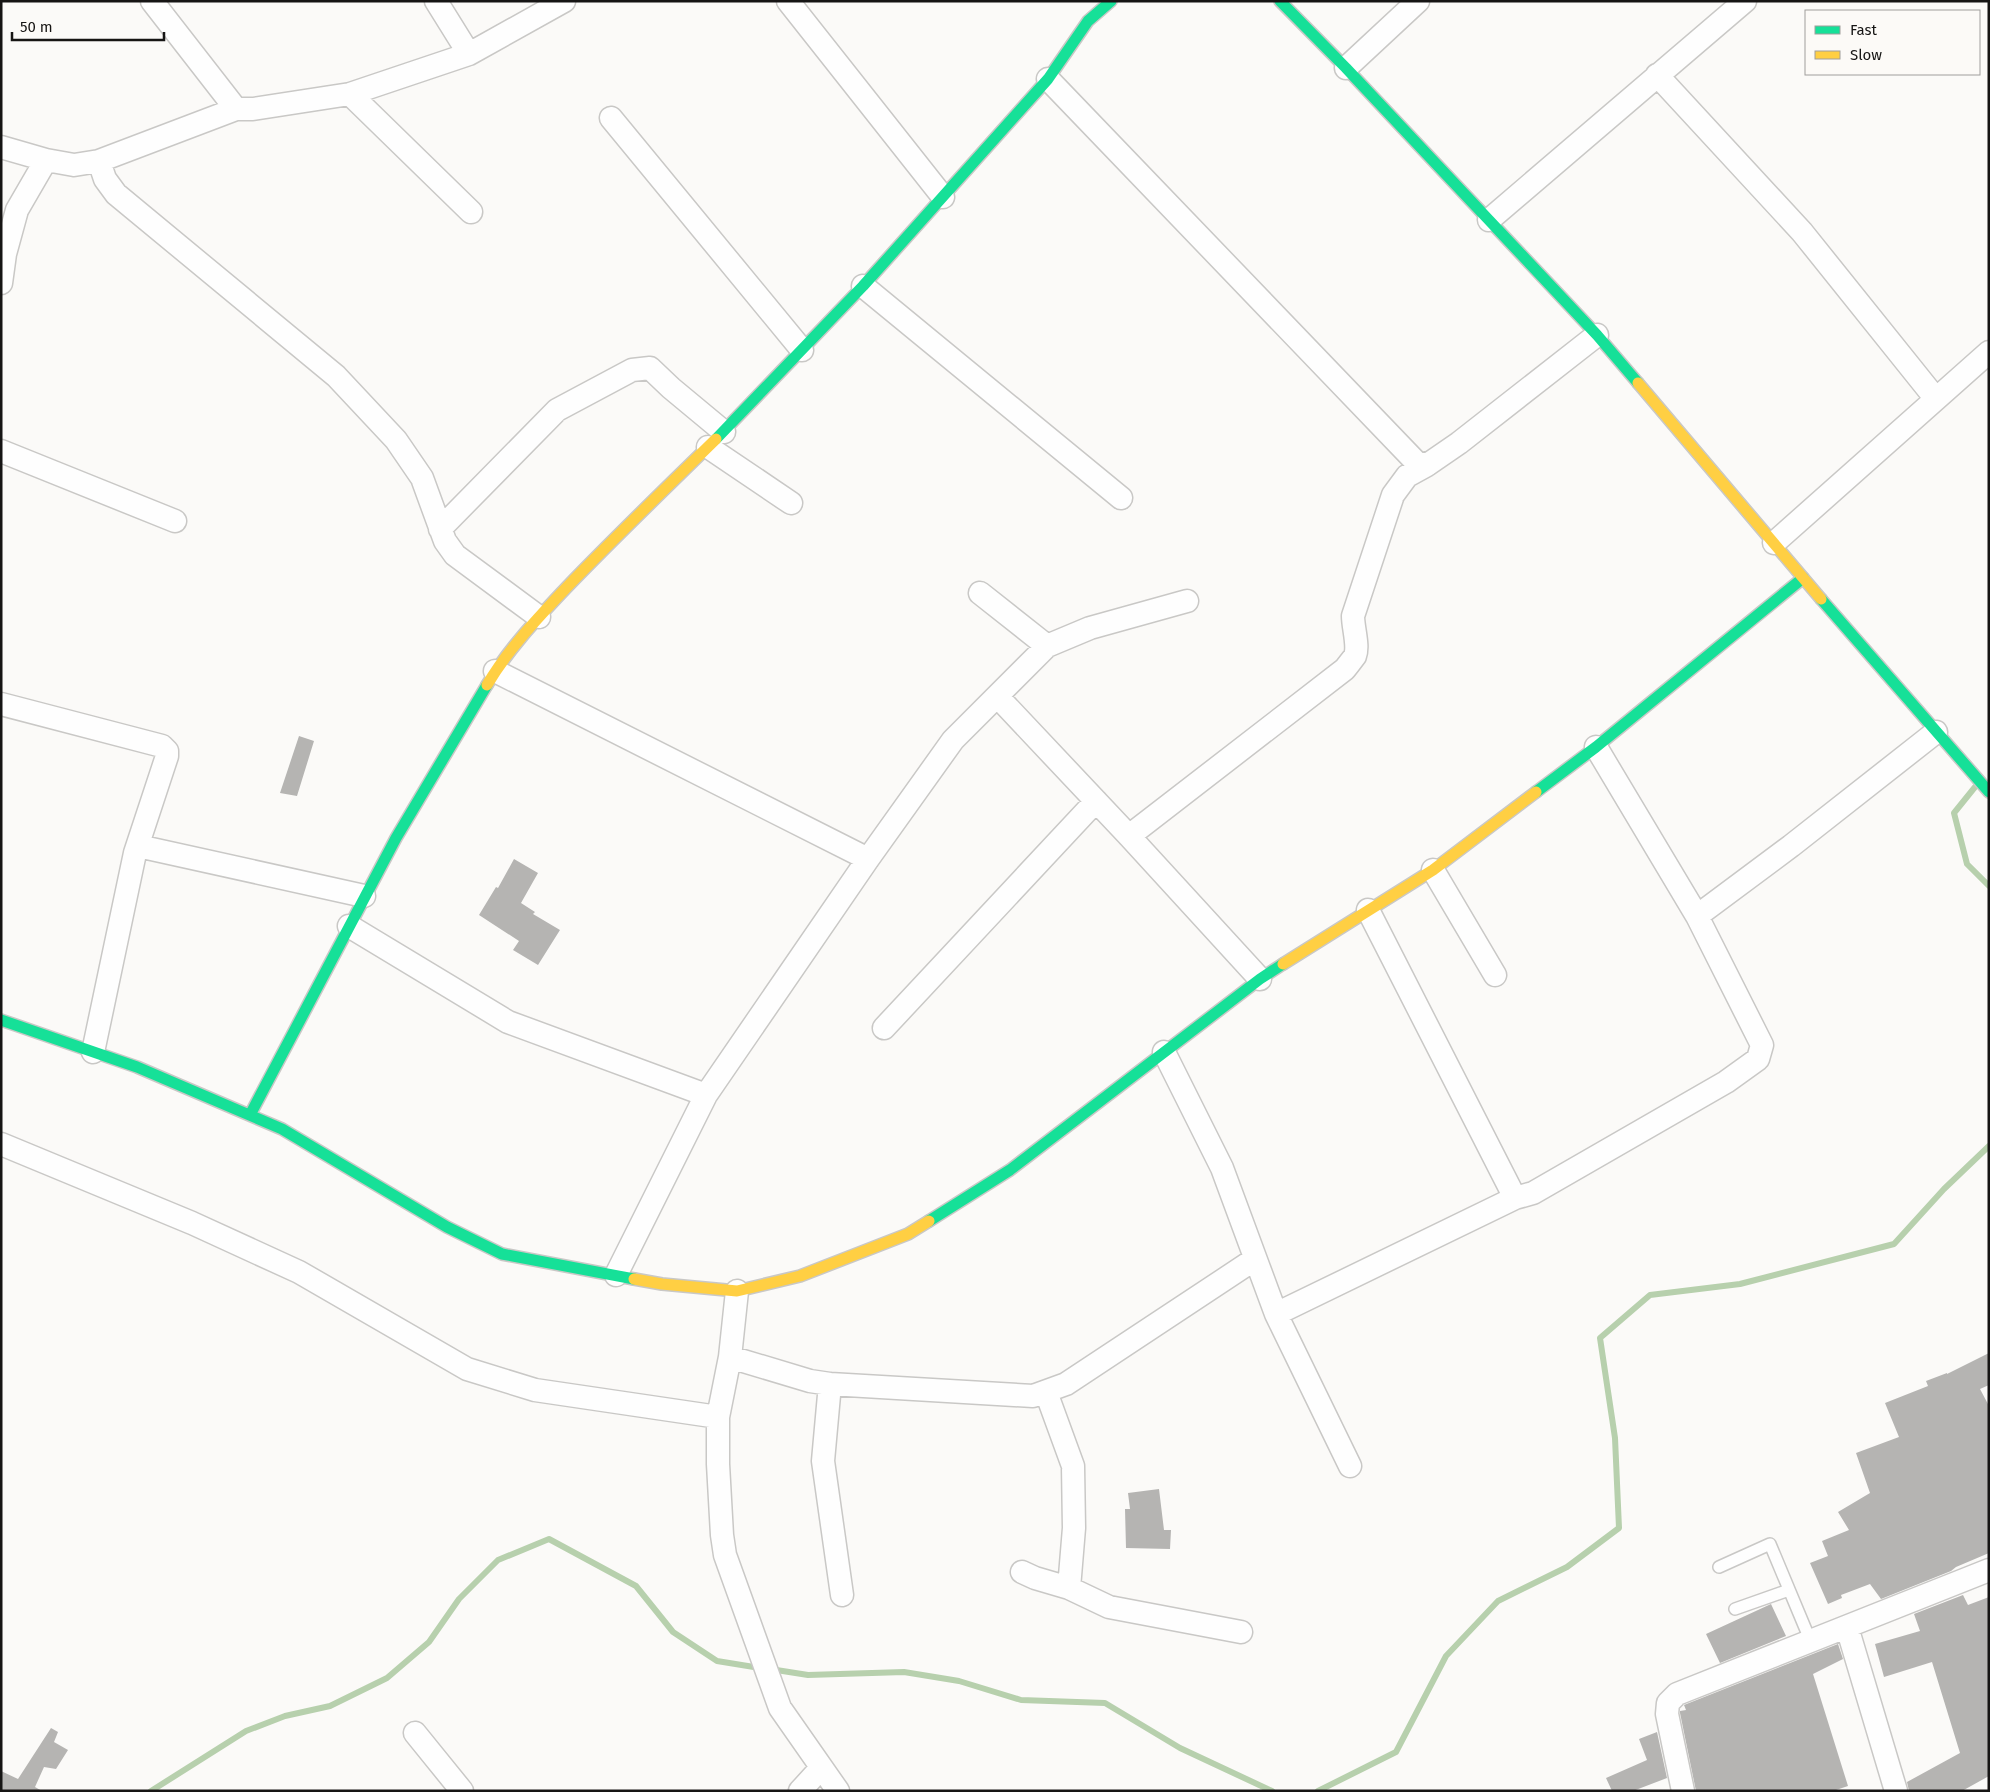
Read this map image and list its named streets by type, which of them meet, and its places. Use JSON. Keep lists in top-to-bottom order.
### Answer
{
  "legend": ["Fast", "Slow"],
  "scale_bar": "50 m"
}
